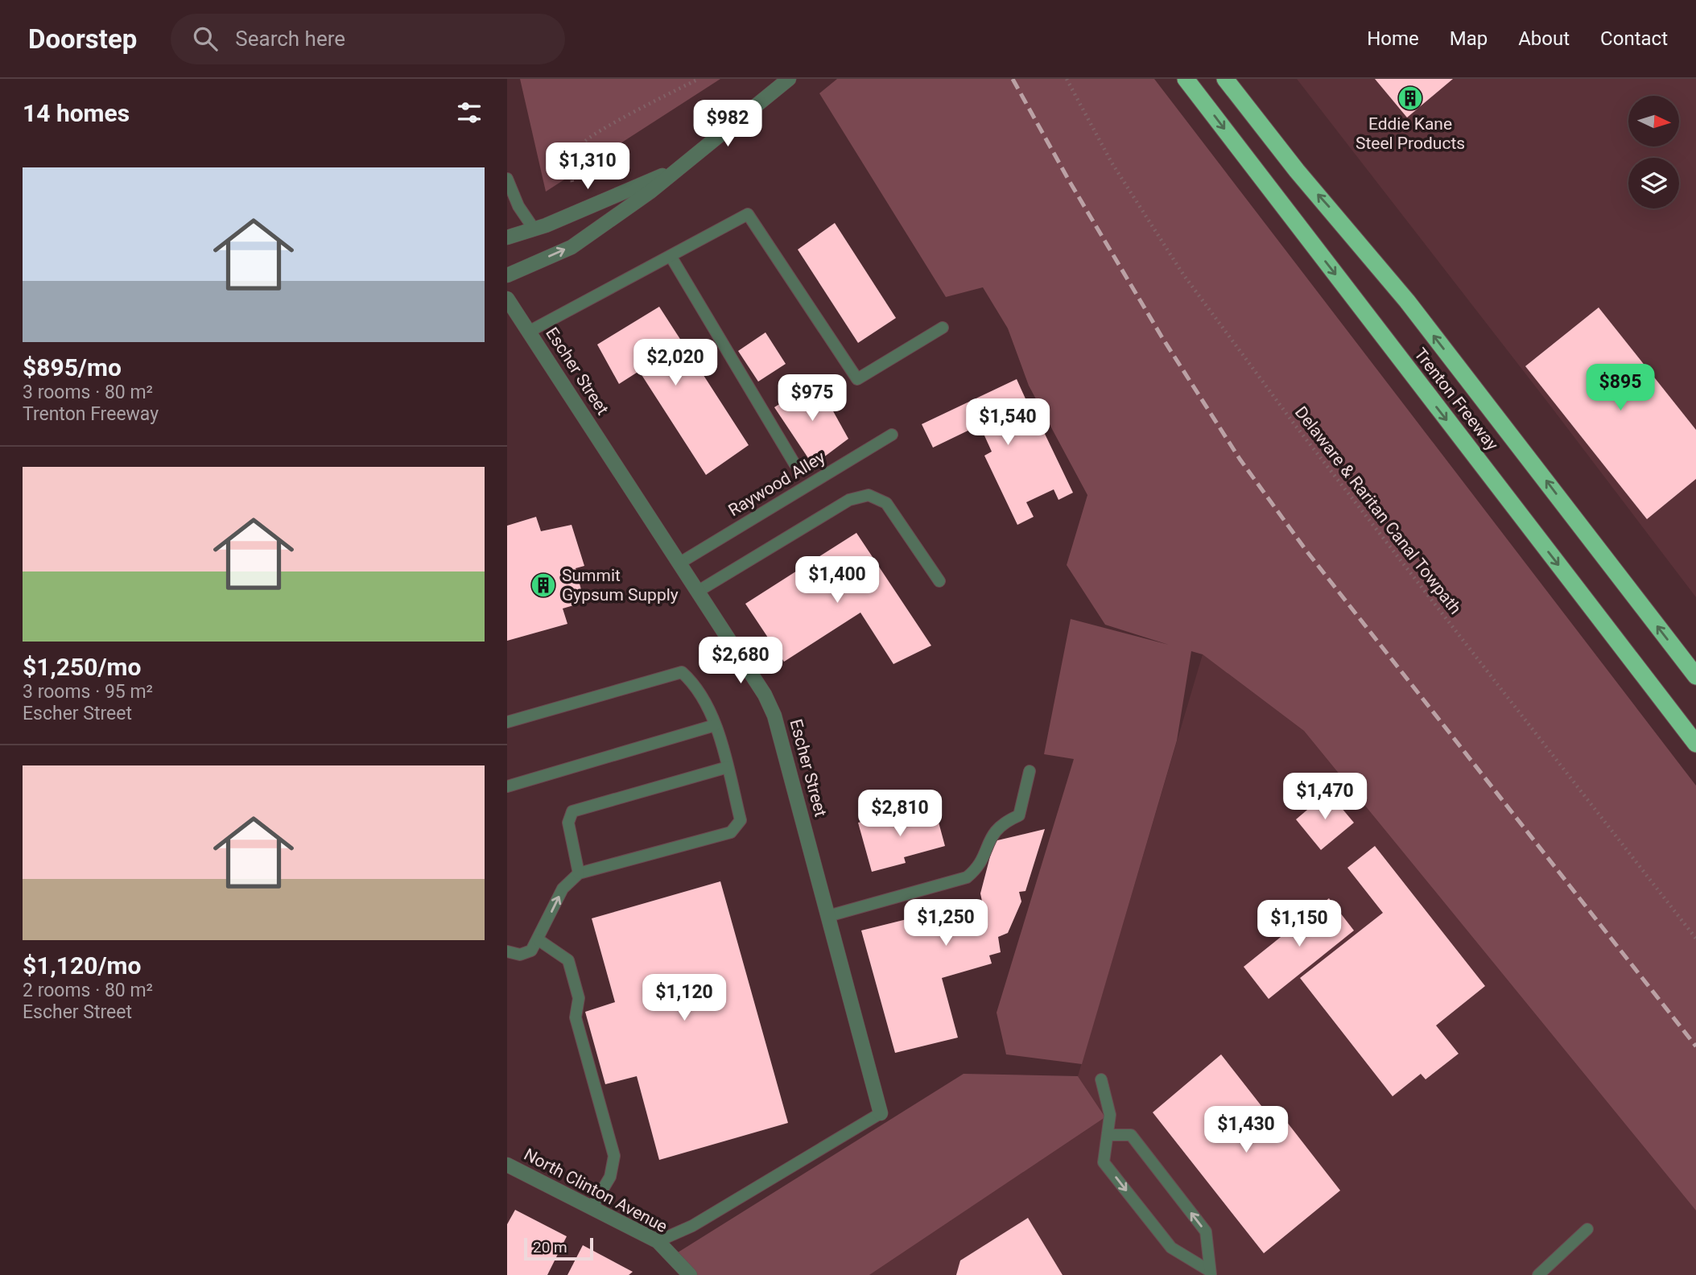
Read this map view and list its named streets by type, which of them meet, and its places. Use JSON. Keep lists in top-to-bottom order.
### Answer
{
  "streets": {
    "highway": ["Trenton Freeway"],
    "street": ["Escher Street", "North Clinton Avenue"],
    "lane": ["Raywood Alley"],
    "path": ["Delaware & Raritan Canal Towpath"]
  },
  "crossings": [
    ["Escher Street", "Raywood Alley"]
  ],
  "places": {
    "building": ["Eddie Kane Steel Products", "Summit Gypsum Supply"]
  },
  "scale_bar": "20 m",
  "north": "right",
  "page": {
    "header": "Doorstep",
    "search": "Search here",
    "nav": [
      "Home",
      "Map",
      "About",
      "Contact"
    ],
    "heading": "14 homes",
    "price": [
      "$982",
      "$1,310",
      "$2,020",
      "$895",
      "$975",
      "$1,540",
      "$1,400",
      "$2,680",
      "$1,470",
      "$2,810",
      "$1,250",
      "$1,150",
      "$1,120",
      "$1,430"
    ],
    "list": [
      {
        "name": "$895/mo",
        "note": "3 rooms · 80 m² · Trenton Freeway"
      },
      {
        "name": "$1,250/mo",
        "note": "3 rooms · 95 m² · Escher Street"
      },
      {
        "name": "$1,120/mo",
        "note": "2 rooms · 80 m² · Escher Street"
      }
    ],
    "scale": "20 m"
  }
}
